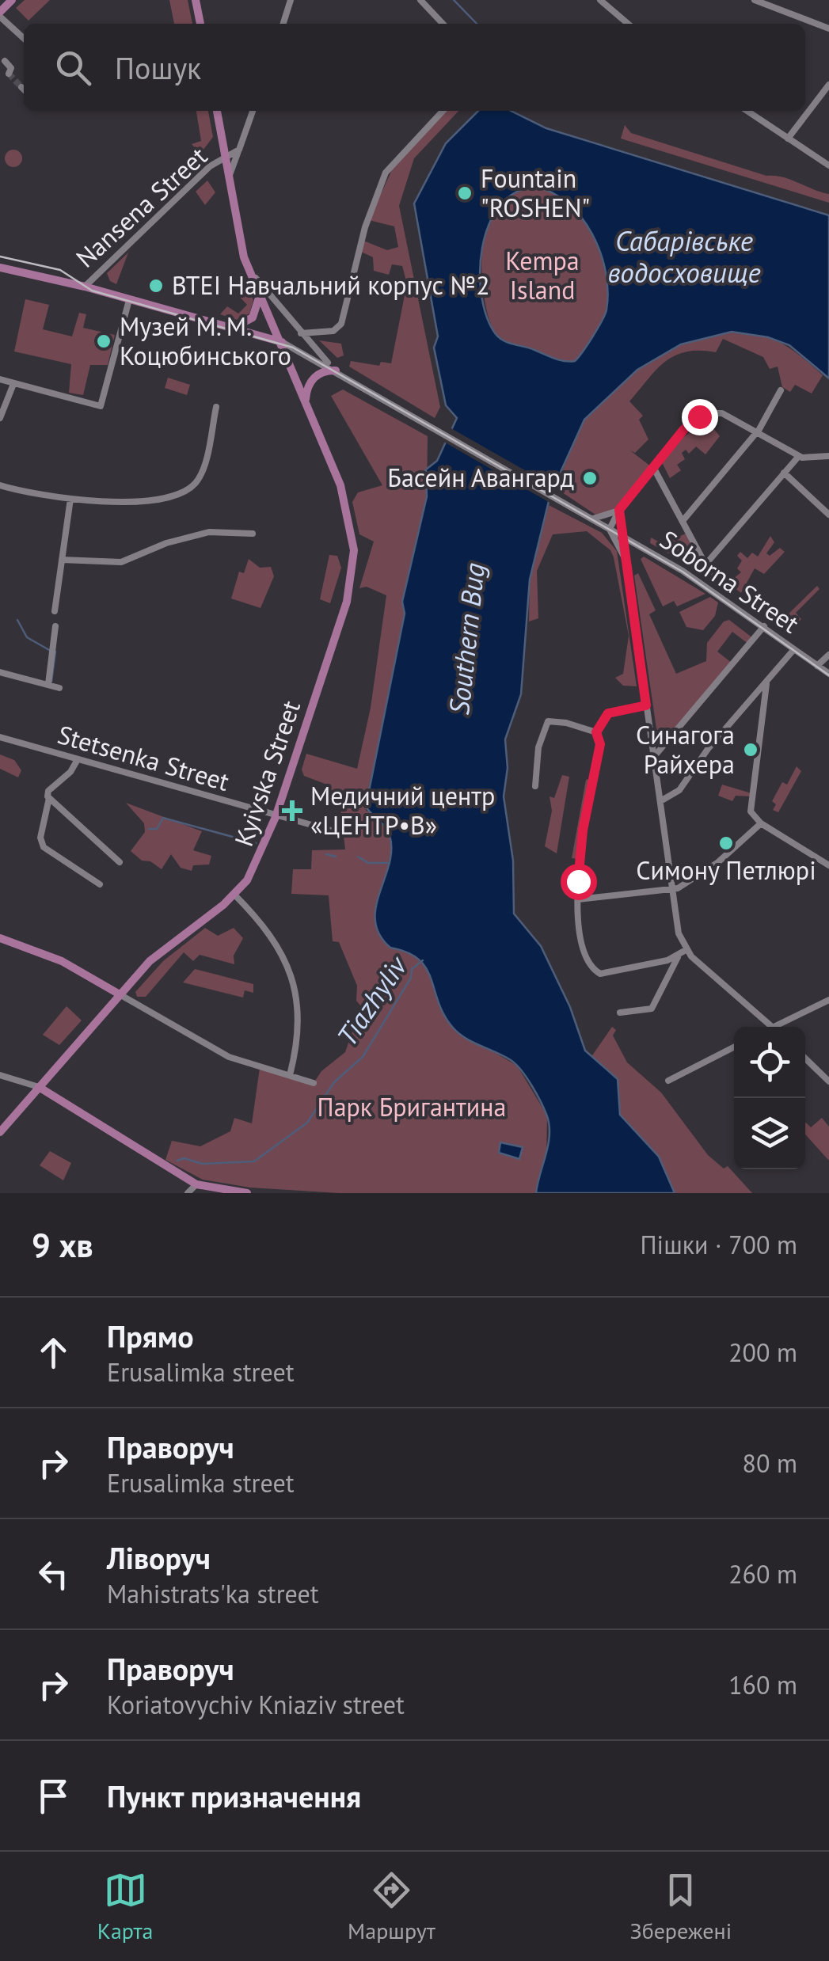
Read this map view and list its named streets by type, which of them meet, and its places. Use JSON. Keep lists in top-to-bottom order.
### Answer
{
  "streets": {
    "main road": ["Kyivska Street"],
    "street": ["Nansena Street", "Soborna Street", "Stetsenka Street"]
  },
  "crossings": [
    ["Nansena Street", "Kyivska Street"],
    ["Stetsenka Street", "Kyivska Street"]
  ],
  "water": ["Сабарівське водосховище", "Southern Bug", "Tiazhyliv"],
  "parks": ["Kempa Island", "Парк Бригантина"],
  "places": {
    "other": [
      "Fountain \"ROSHEN\"",
      "ВТЕІ Навчальний корпус №2",
      "Музей М. М. Коцюбинського",
      "Басейн Авангард",
      "Синагога Райхера",
      "Симону Петлюрі"
    ],
    "health": ["Медичний центр «ЦЕНТР•В»"]
  },
  "page": {
    "search": "Пошук",
    "heading": ["9 хв", "Пішки · 700 m"],
    "list": [
      ["Прямо", "Erusalimka street", "200 m"],
      ["Праворуч", "Erusalimka street", "80 m"],
      ["Ліворуч", "Mahistrats'ka street", "260 m"],
      ["Праворуч", "Koriatovychiv Kniaziv street", "160 m"],
      "Пункт призначення"
    ],
    "nav": ["Карта", "Маршрут", "Збережені"]
  }
}
